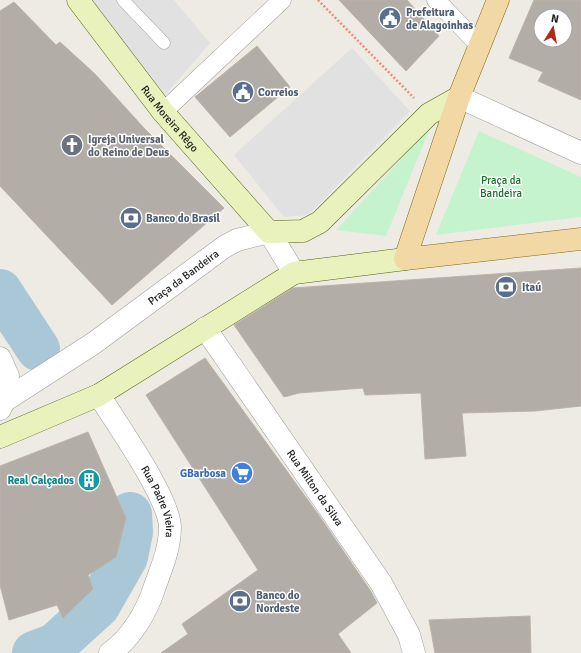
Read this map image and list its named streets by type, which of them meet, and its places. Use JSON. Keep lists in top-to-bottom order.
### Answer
{
  "streets": {
    "main road": ["Rua Moreira Rêgo", "Praça da Bandeira"],
    "street": ["Rua Milton da Silva", "Rua Padre Vieira"]
  },
  "crossings": [
    ["Rua Moreira Rêgo", "Praça da Bandeira"]
  ],
  "parks": ["Praça da Bandeira"],
  "places": {
    "public building": ["Prefeitura de Alagoinhas", "Correios"],
    "church": ["Igreja Universal do Reino de Deus"],
    "bank": ["Banco do Brasil", "Itaú", "Banco do Nordeste"],
    "supermarket": ["GBarbosa"],
    "building": ["Real Calçados"]
  },
  "north": "top"
}
